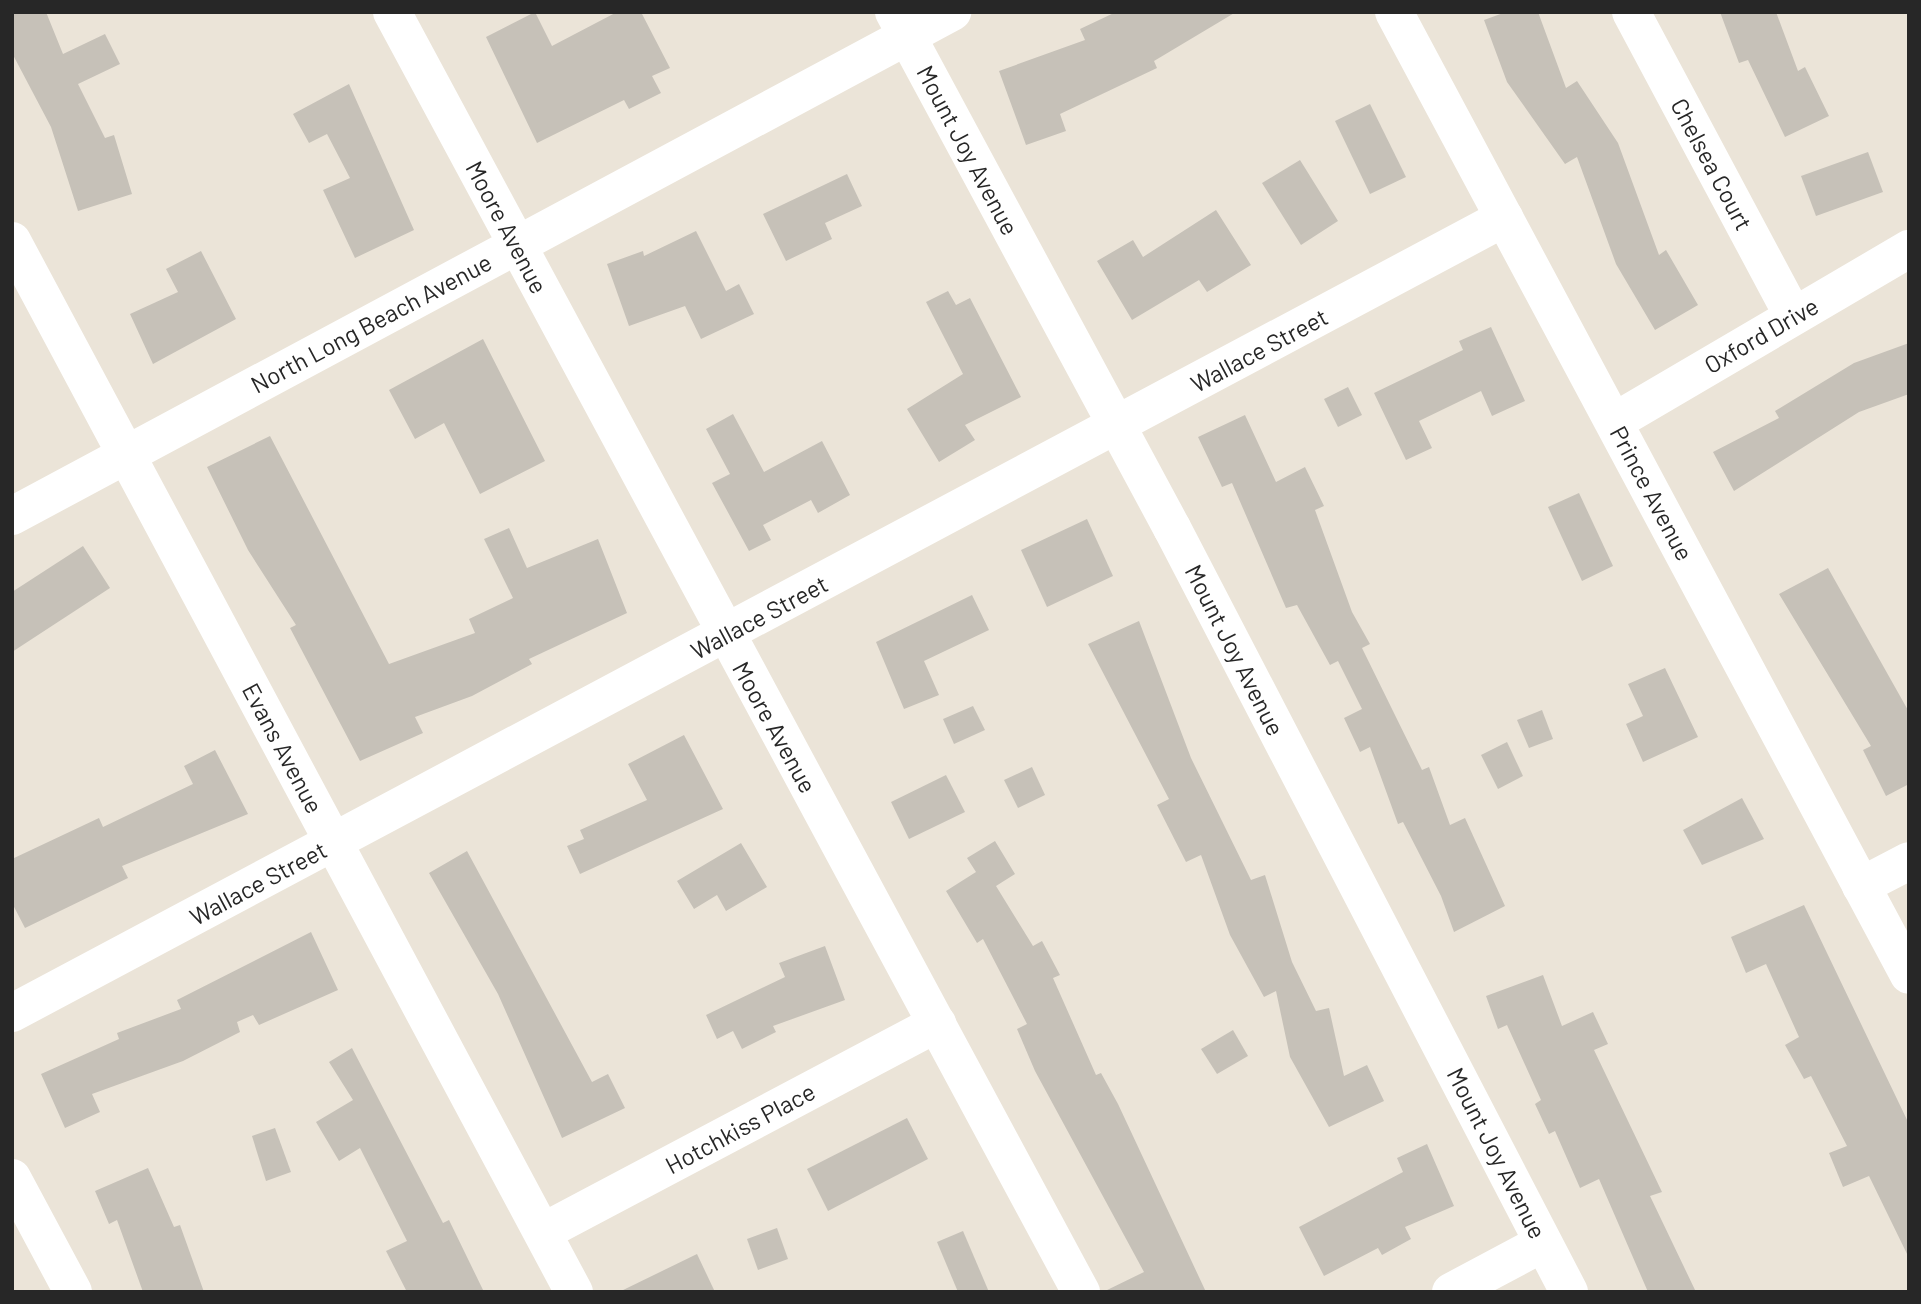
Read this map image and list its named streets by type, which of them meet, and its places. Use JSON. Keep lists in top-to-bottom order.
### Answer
{
  "streets": {
    "street": [
      "Mount Joy Avenue",
      "Chelsea Court",
      "Moore Avenue",
      "North Long Beach Avenue",
      "Oxford Drive",
      "Wallace Street",
      "Prince Avenue",
      "Evans Avenue",
      "Hotchkiss Place"
    ]
  },
  "crossings": [
    ["Mount Joy Avenue", "North Long Beach Avenue"],
    ["Mount Joy Avenue", "Wallace Street"],
    ["Chelsea Court", "Oxford Drive"],
    ["Moore Avenue", "North Long Beach Avenue"],
    ["Moore Avenue", "Wallace Street"],
    ["Moore Avenue", "Hotchkiss Place"],
    ["North Long Beach Avenue", "Evans Avenue"],
    ["Oxford Drive", "Prince Avenue"],
    ["Wallace Street", "Prince Avenue"],
    ["Wallace Street", "Evans Avenue"],
    ["Evans Avenue", "Hotchkiss Place"]
  ]
}
